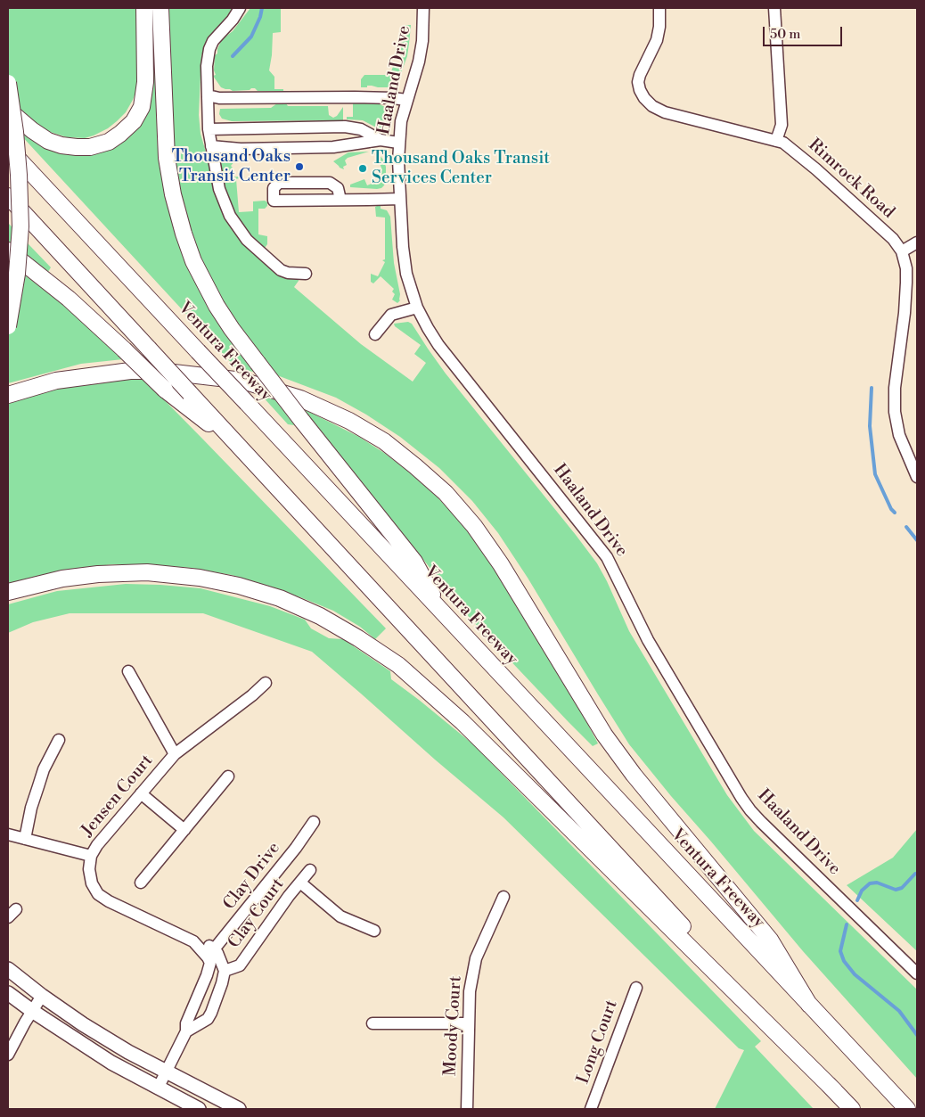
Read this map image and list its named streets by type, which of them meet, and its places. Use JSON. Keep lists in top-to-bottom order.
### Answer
{
  "streets": {
    "highway": ["Ventura Freeway"],
    "street": [
      "Haaland Drive",
      "Rimrock Road",
      "Jensen Court",
      "Clay Drive",
      "Clay Court",
      "Moody Court",
      "Long Court"
    ]
  },
  "crossings": [
    ["Jensen Court", "Clay Court"],
    ["Clay Drive", "Clay Court"]
  ],
  "places": ["Thousand Oaks Transit Center", "Thousand Oaks Transit Services Center"],
  "scale_bar": "50 m"
}
